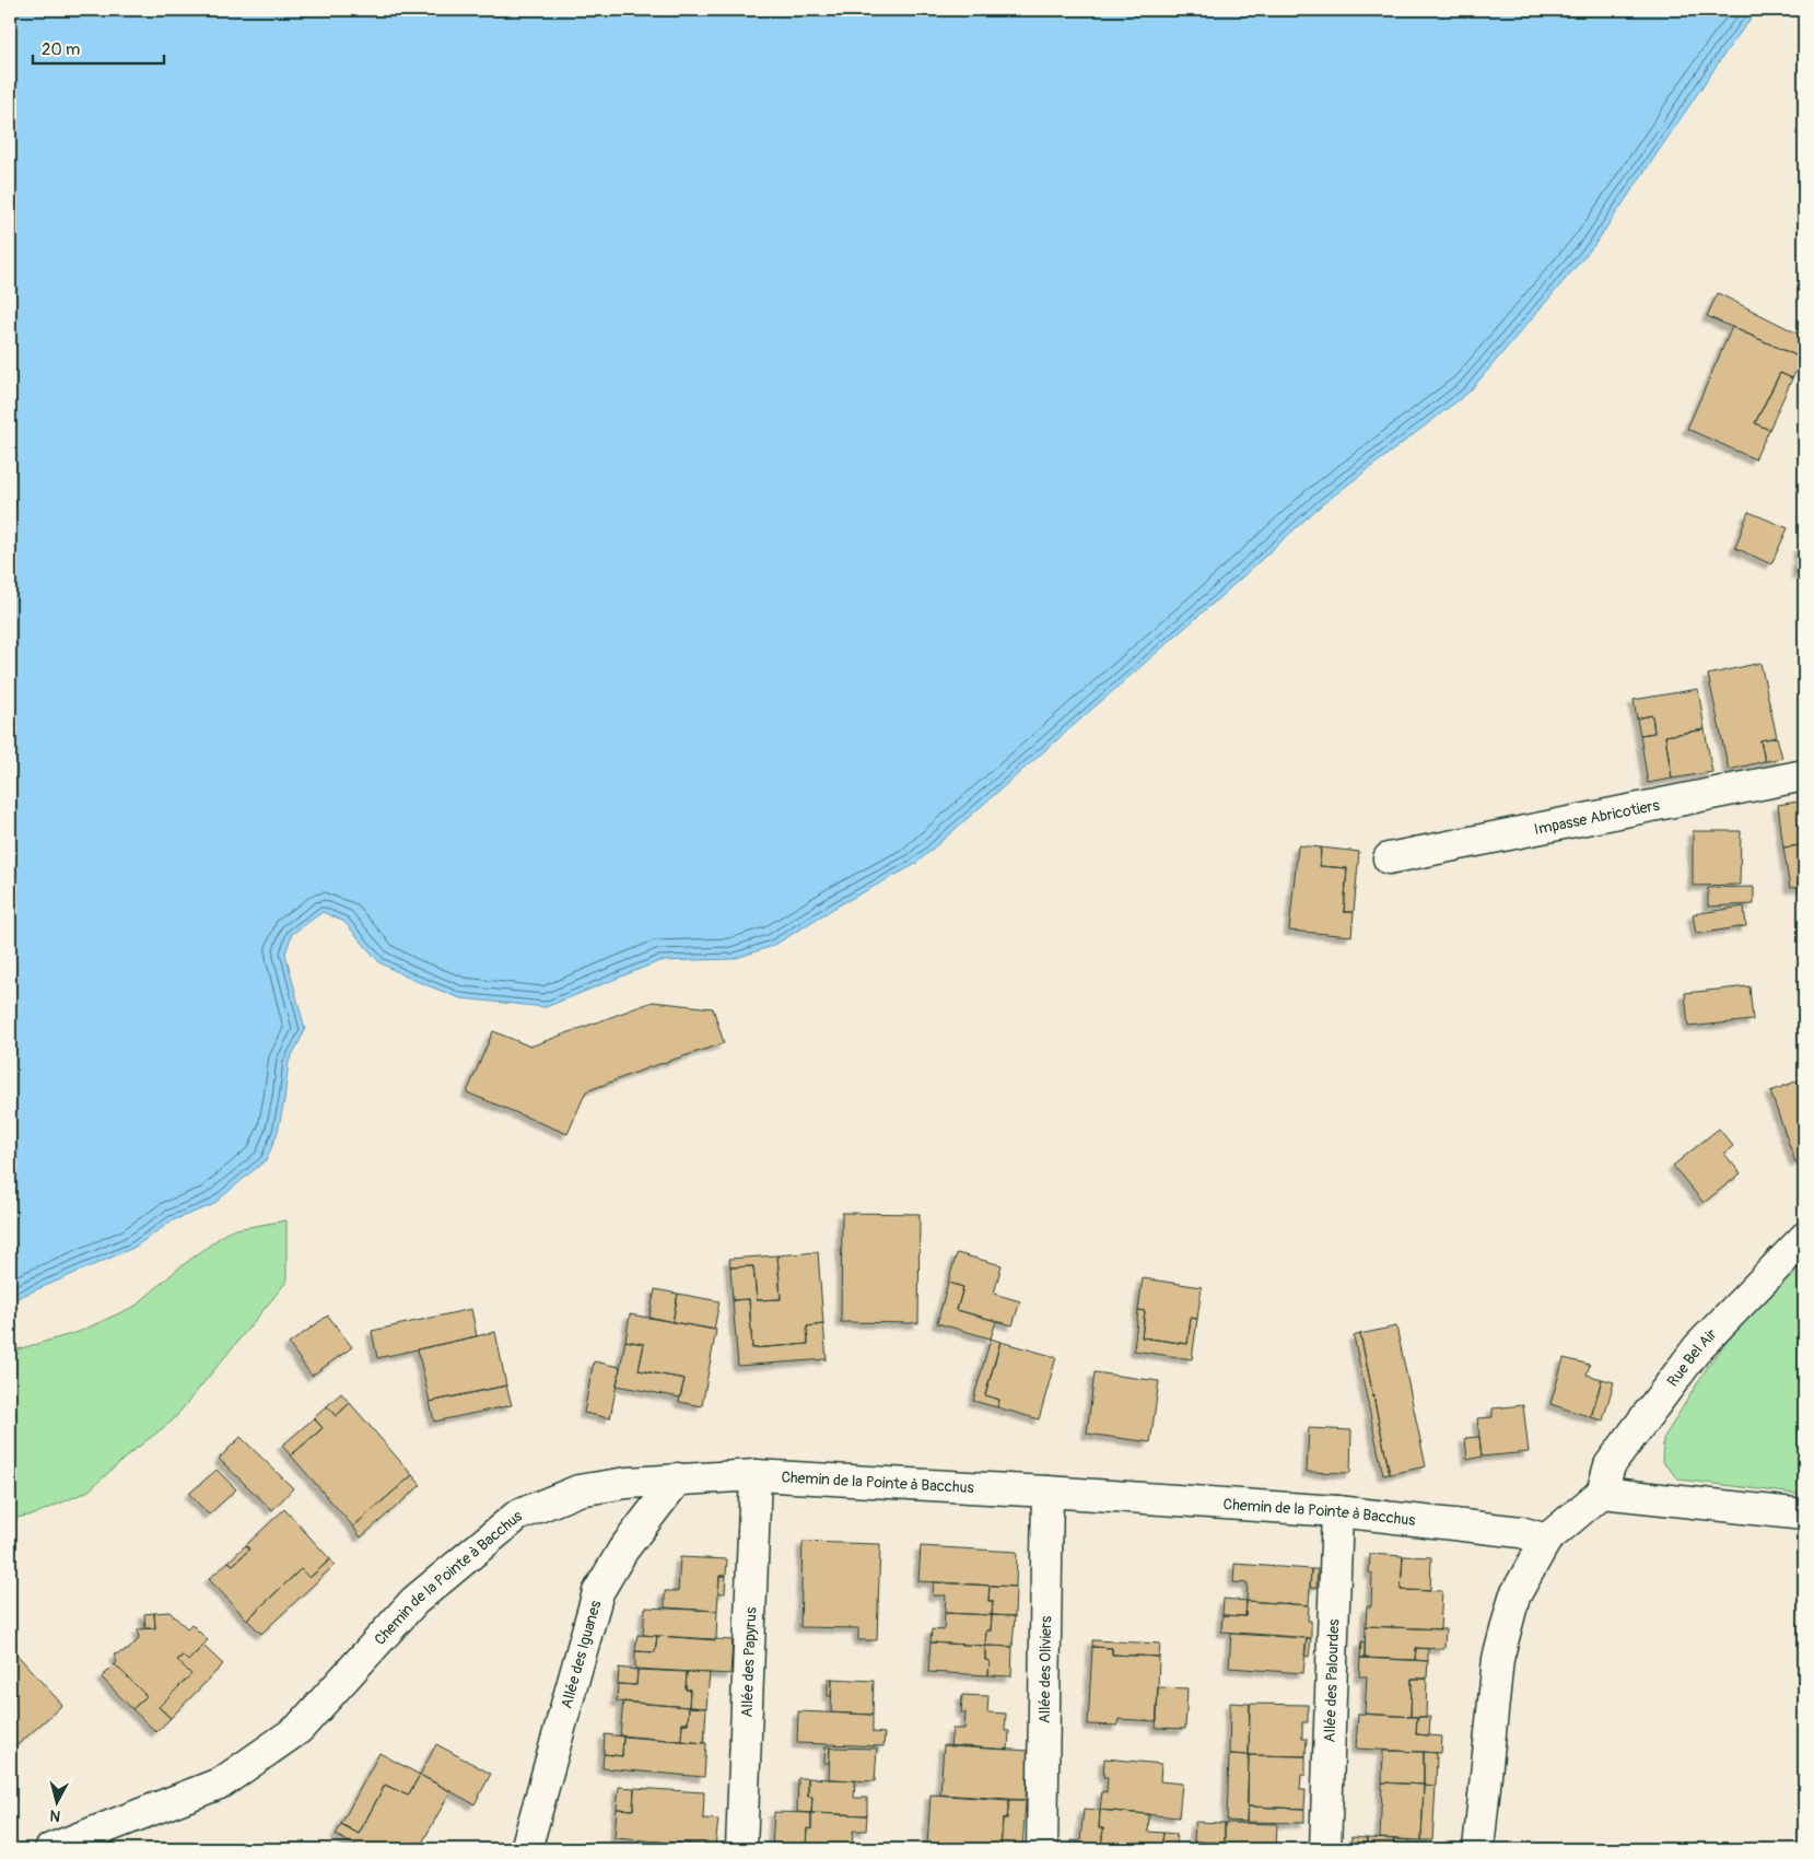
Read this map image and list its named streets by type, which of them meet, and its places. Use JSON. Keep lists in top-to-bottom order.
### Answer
{
  "streets": {
    "street": [
      "Impasse Abricotiers",
      "Rue Bel Air",
      "Chemin de la Pointe à Bacchus",
      "Allée des Iguanes",
      "Allée des Papyrus",
      "Allée des Oliviers",
      "Allée des Palourdes"
    ]
  },
  "crossings": [
    ["Chemin de la Pointe à Bacchus", "Allée des Iguanes"],
    ["Chemin de la Pointe à Bacchus", "Allée des Papyrus"],
    ["Chemin de la Pointe à Bacchus", "Allée des Oliviers"],
    ["Chemin de la Pointe à Bacchus", "Allée des Palourdes"]
  ],
  "scale_bar": "20 m",
  "north": "bottom"
}
